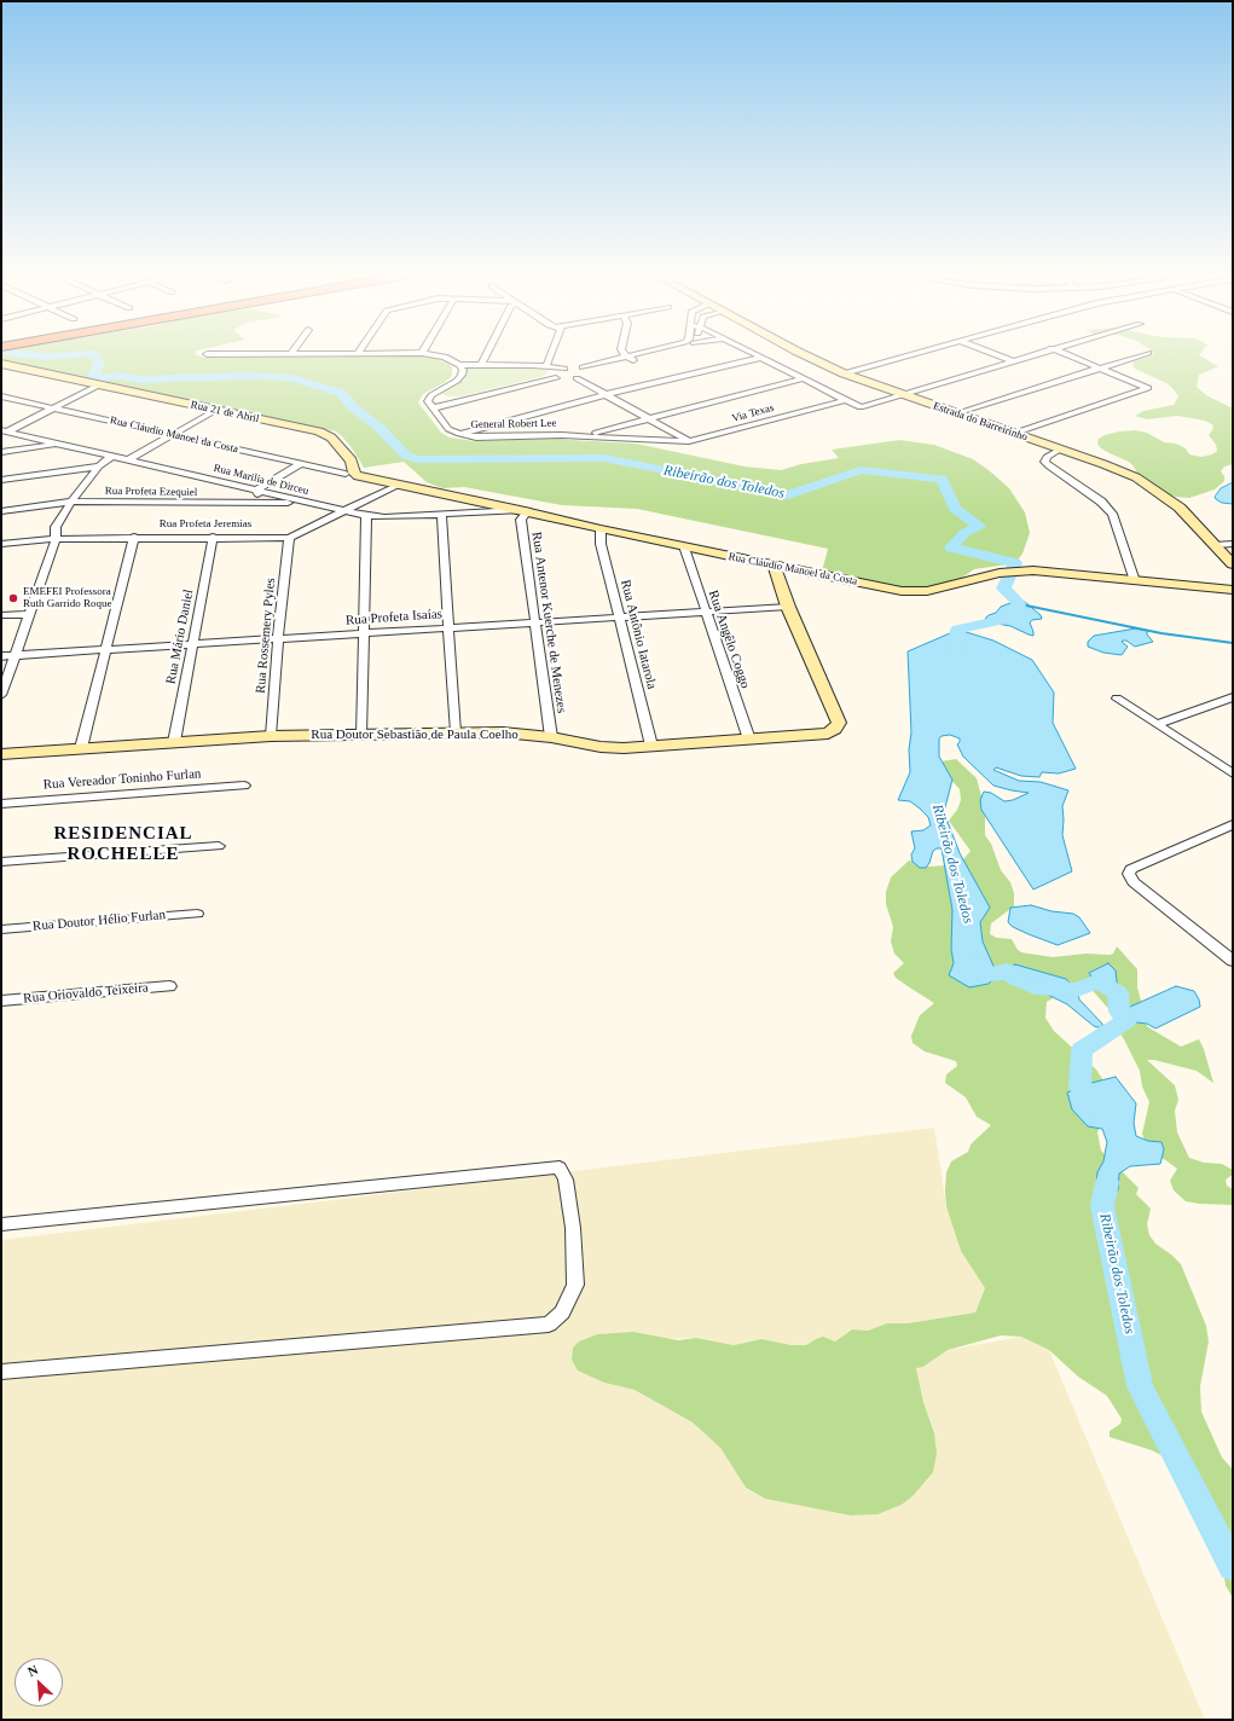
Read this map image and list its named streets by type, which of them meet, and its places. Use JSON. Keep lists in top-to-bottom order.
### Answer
{
  "streets": {
    "street": [
      "Rua 21 de Abril",
      "Via Texas",
      "Estrada do Barreirinho",
      "General Robert Lee",
      "Rua Cláudio Manoel da Costa",
      "Rua Marilia de Dirceu",
      "Rua Profeta Ezequiel",
      "Rua Profeta Jeremias",
      "Rua Profeta Isaías",
      "Rua Antenor Kuerche de Menezes",
      "Rua Antônio Iatarola",
      "Rua Rossemery Pyles",
      "Rua Mário Daniel",
      "Rua Angêlo Coggo",
      "Rua Doutor Sebastião de Paula Coelho",
      "Rua Vereador Toninho Furlan",
      "Rua Doutor Hélio Furlan",
      "Rua Oriovaldo Teixeira"
    ]
  },
  "crossings": [
    ["Rua 21 de Abril", "Rua Cláudio Manoel da Costa"],
    ["Via Texas", "General Robert Lee"],
    ["Rua Cláudio Manoel da Costa", "Rua Marilia de Dirceu"],
    ["Rua Cláudio Manoel da Costa", "Rua Profeta Jeremias"],
    ["Rua Cláudio Manoel da Costa", "Rua Antenor Kuerche de Menezes"],
    ["Rua Cláudio Manoel da Costa", "Rua Antônio Iatarola"],
    ["Rua Cláudio Manoel da Costa", "Rua Angêlo Coggo"],
    ["Rua Marilia de Dirceu", "Rua Profeta Ezequiel"],
    ["Rua Marilia de Dirceu", "Rua Profeta Jeremias"],
    ["Rua Profeta Jeremias", "Rua Rossemery Pyles"],
    ["Rua Profeta Jeremias", "Rua Mário Daniel"],
    ["Rua Profeta Isaías", "Rua Antenor Kuerche de Menezes"],
    ["Rua Profeta Isaías", "Rua Antônio Iatarola"],
    ["Rua Profeta Isaías", "Rua Rossemery Pyles"],
    ["Rua Profeta Isaías", "Rua Mário Daniel"],
    ["Rua Profeta Isaías", "Rua Angêlo Coggo"],
    ["Rua Profeta Isaías", "Rua Doutor Sebastião de Paula Coelho"],
    ["Rua Antenor Kuerche de Menezes", "Rua Doutor Sebastião de Paula Coelho"],
    ["Rua Antônio Iatarola", "Rua Doutor Sebastião de Paula Coelho"],
    ["Rua Rossemery Pyles", "Rua Doutor Sebastião de Paula Coelho"],
    ["Rua Mário Daniel", "Rua Doutor Sebastião de Paula Coelho"],
    ["Rua Angêlo Coggo", "Rua Doutor Sebastião de Paula Coelho"]
  ],
  "districts": ["RESIDENCIAL ROCHELLE"],
  "water": ["Ribeirão dos Toledos"],
  "places": ["EMEFEI Professora Ruth Garrido Roque"],
  "north": "top left"
}
